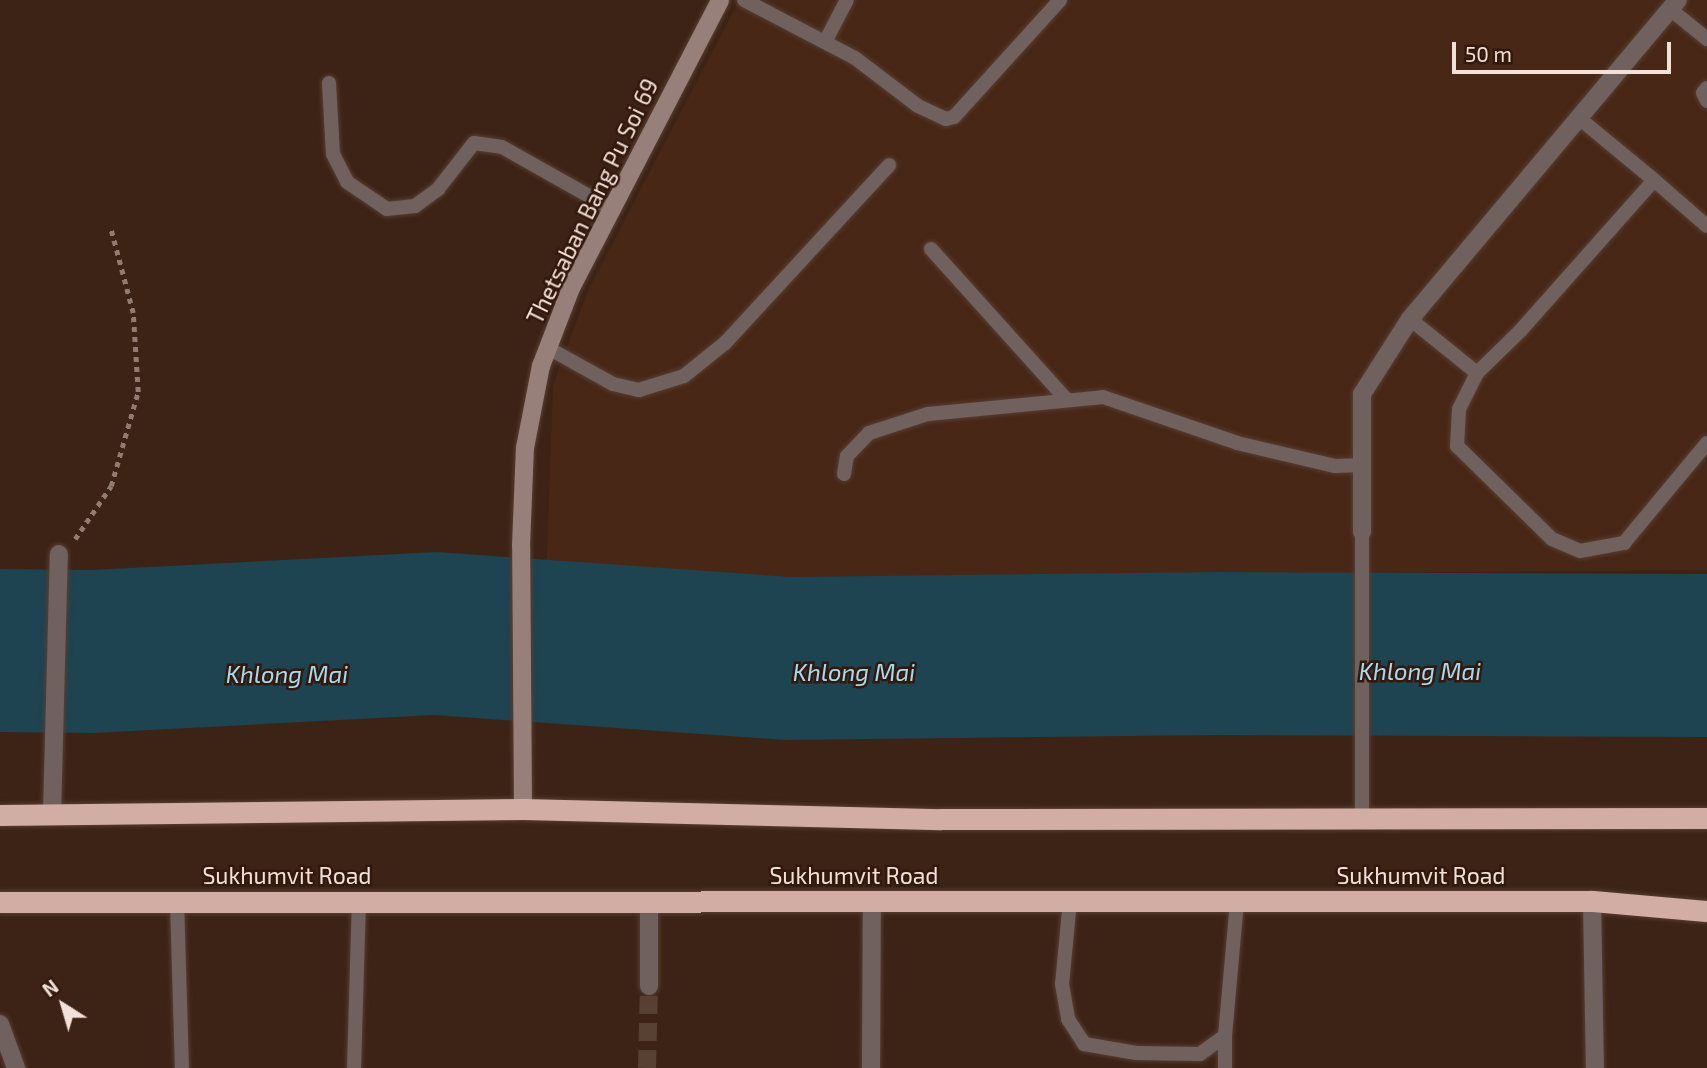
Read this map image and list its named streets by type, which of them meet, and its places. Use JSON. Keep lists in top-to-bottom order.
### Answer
{
  "streets": {
    "highway": ["Sukhumvit Road"],
    "street": ["Thetsaban Bang Pu Soi 69"]
  },
  "water": ["Khlong Mai"],
  "scale_bar": "50 m",
  "north": "top left"
}
